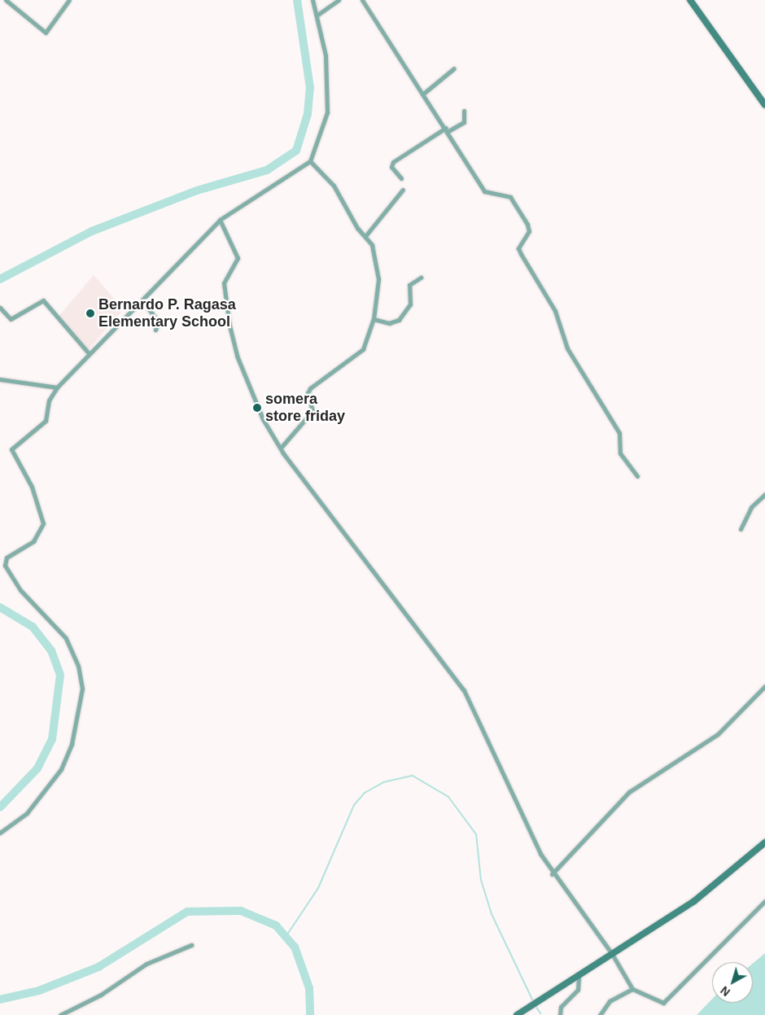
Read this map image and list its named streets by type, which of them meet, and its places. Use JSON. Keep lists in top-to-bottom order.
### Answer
{
  "places": ["Bernardo P. Ragasa Elementary School", "somera store friday"],
  "north": "bottom left"
}
